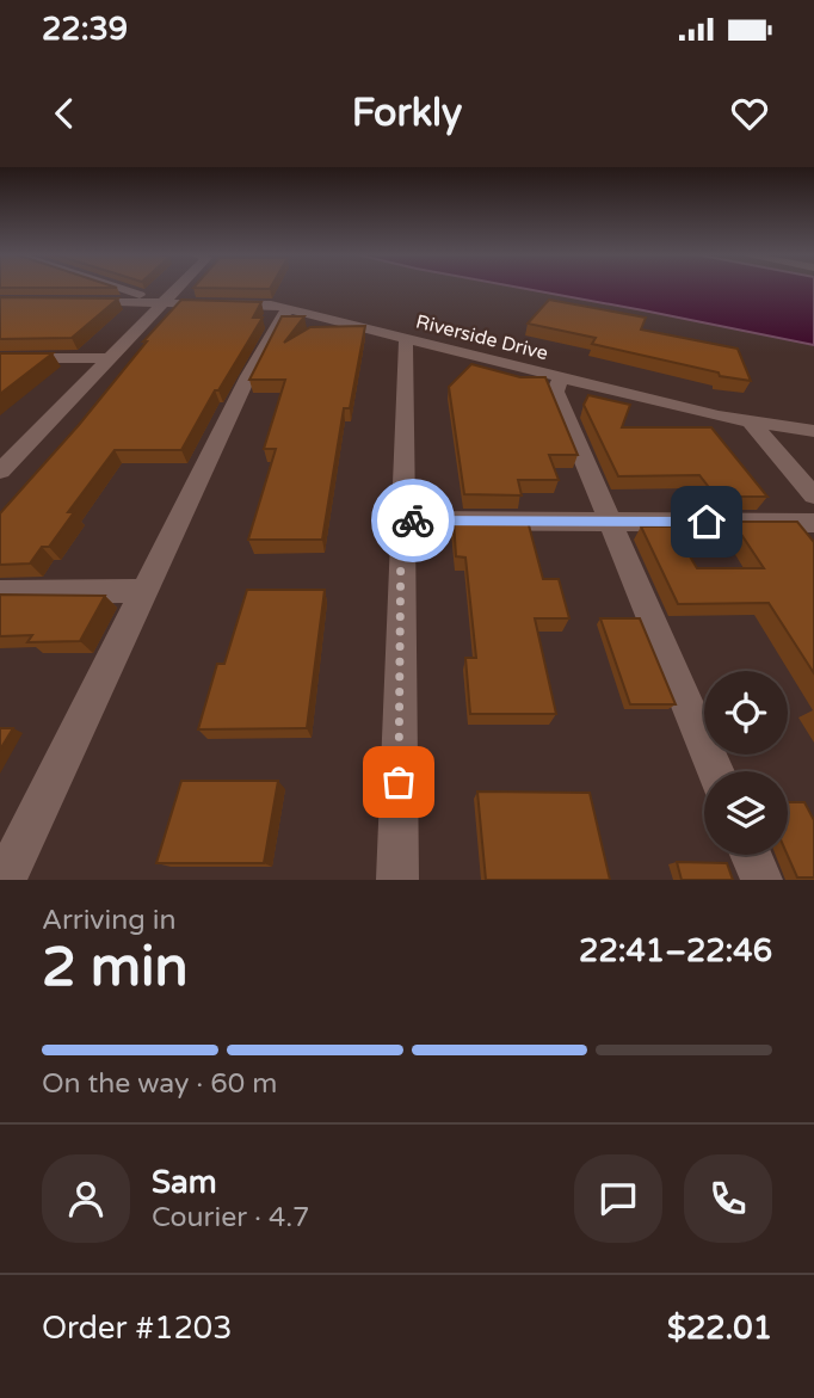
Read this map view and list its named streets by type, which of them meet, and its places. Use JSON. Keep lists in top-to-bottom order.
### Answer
{
  "streets": {
    "street": ["Riverside Drive"]
  },
  "page": {
    "status": "22:39",
    "header": "Forkly",
    "heading": ["2 min", "Arriving in", "22:41–22:46"],
    "panel": [
      "Sam",
      "Courier · 4.7",
      "Order #1203",
      "$22.01"
    ],
    "bar": "On the way · 60 m"
  }
}
